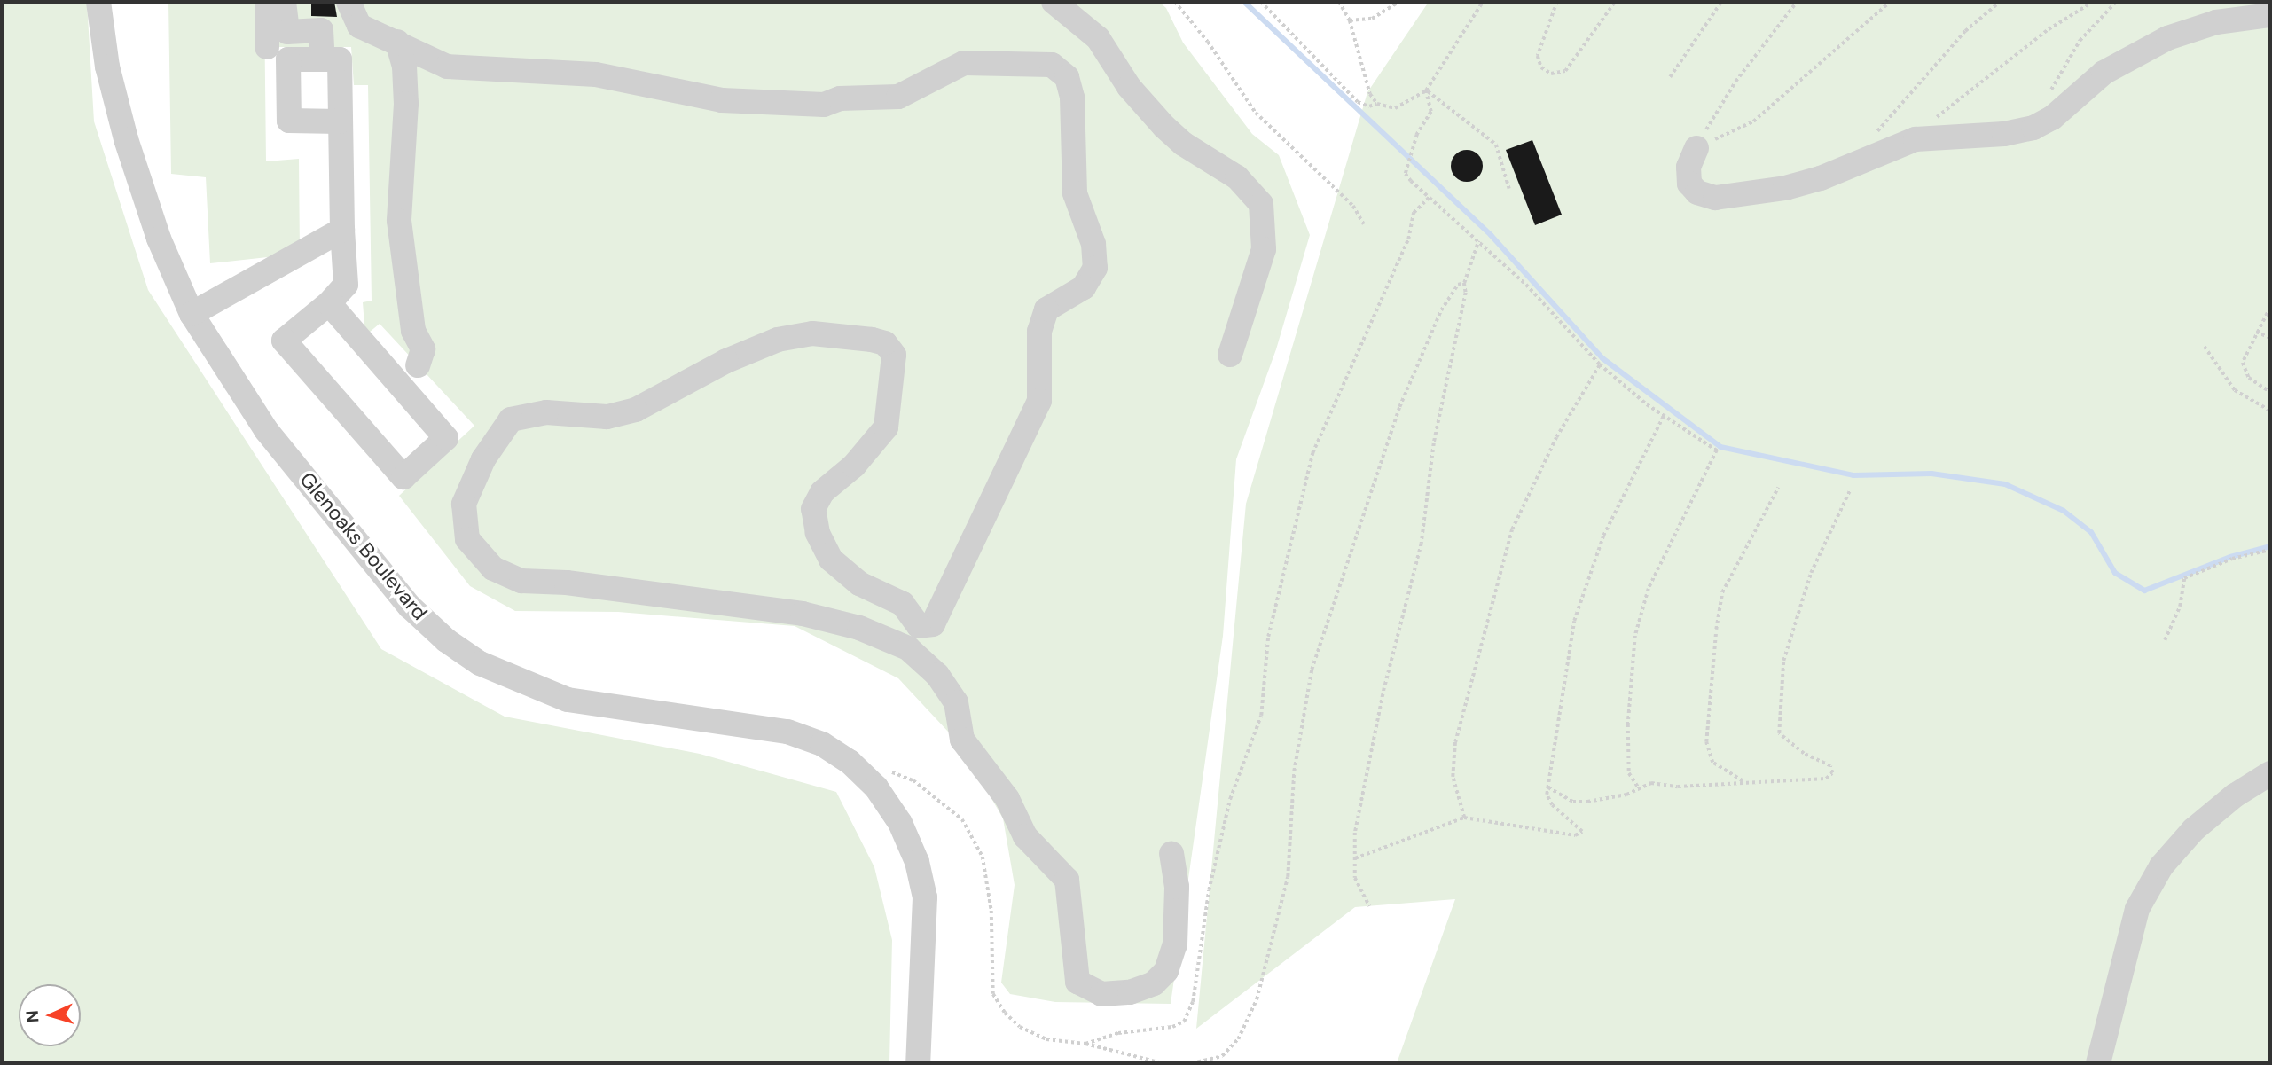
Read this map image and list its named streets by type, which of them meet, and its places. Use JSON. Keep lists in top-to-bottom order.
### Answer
{
  "streets": {
    "street": ["Glenoaks Boulevard"]
  },
  "north": "left"
}
